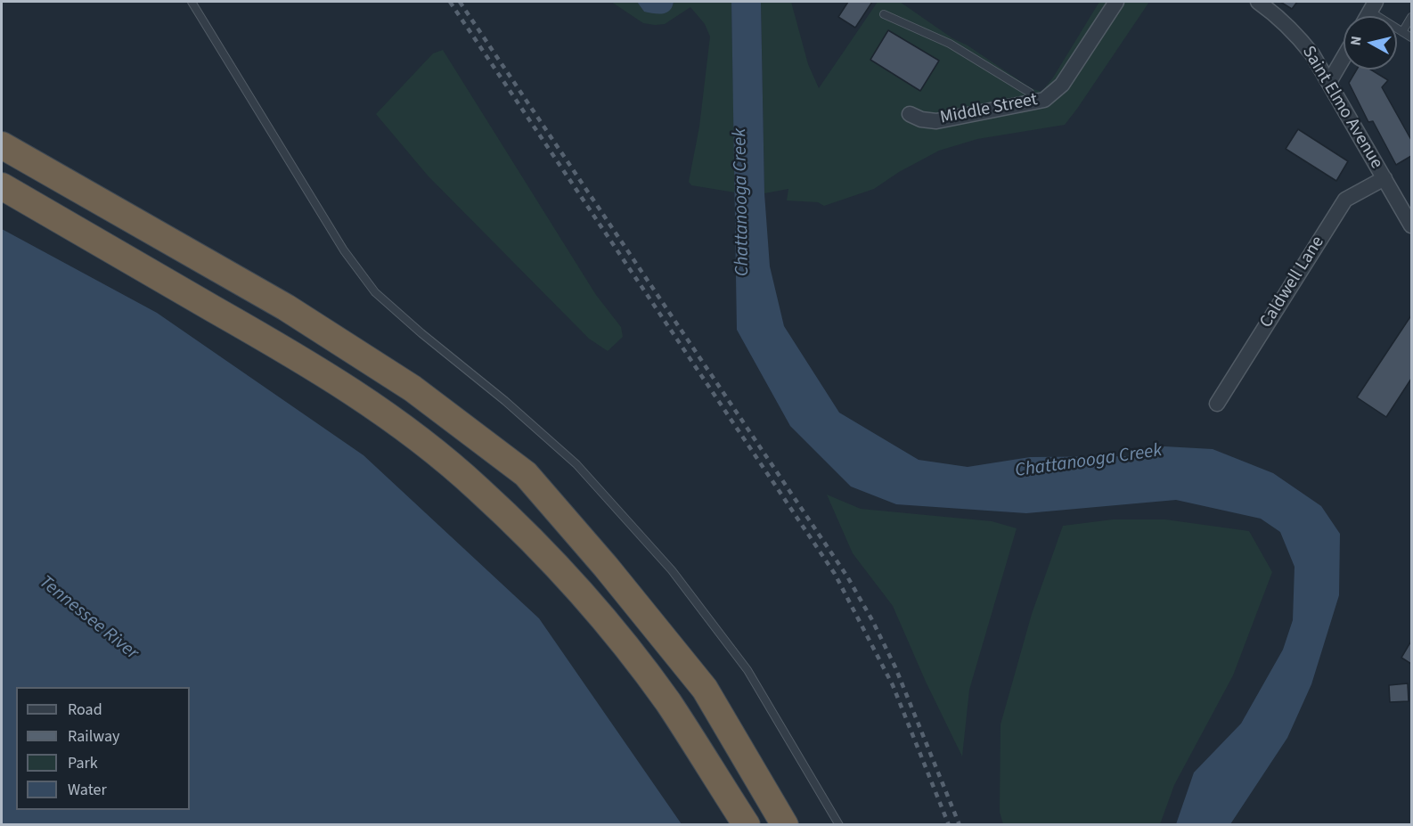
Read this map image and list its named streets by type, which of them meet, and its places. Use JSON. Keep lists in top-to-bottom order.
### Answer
{
  "streets": {
    "street": ["Saint Elmo Avenue", "Middle Street", "Caldwell Lane"]
  },
  "crossings": [
    ["Saint Elmo Avenue", "Caldwell Lane"]
  ],
  "water": ["Chattanooga Creek", "Tennessee River"],
  "legend": [
    "Road",
    "Railway",
    "Park",
    "Water"
  ],
  "north": "left"
}
